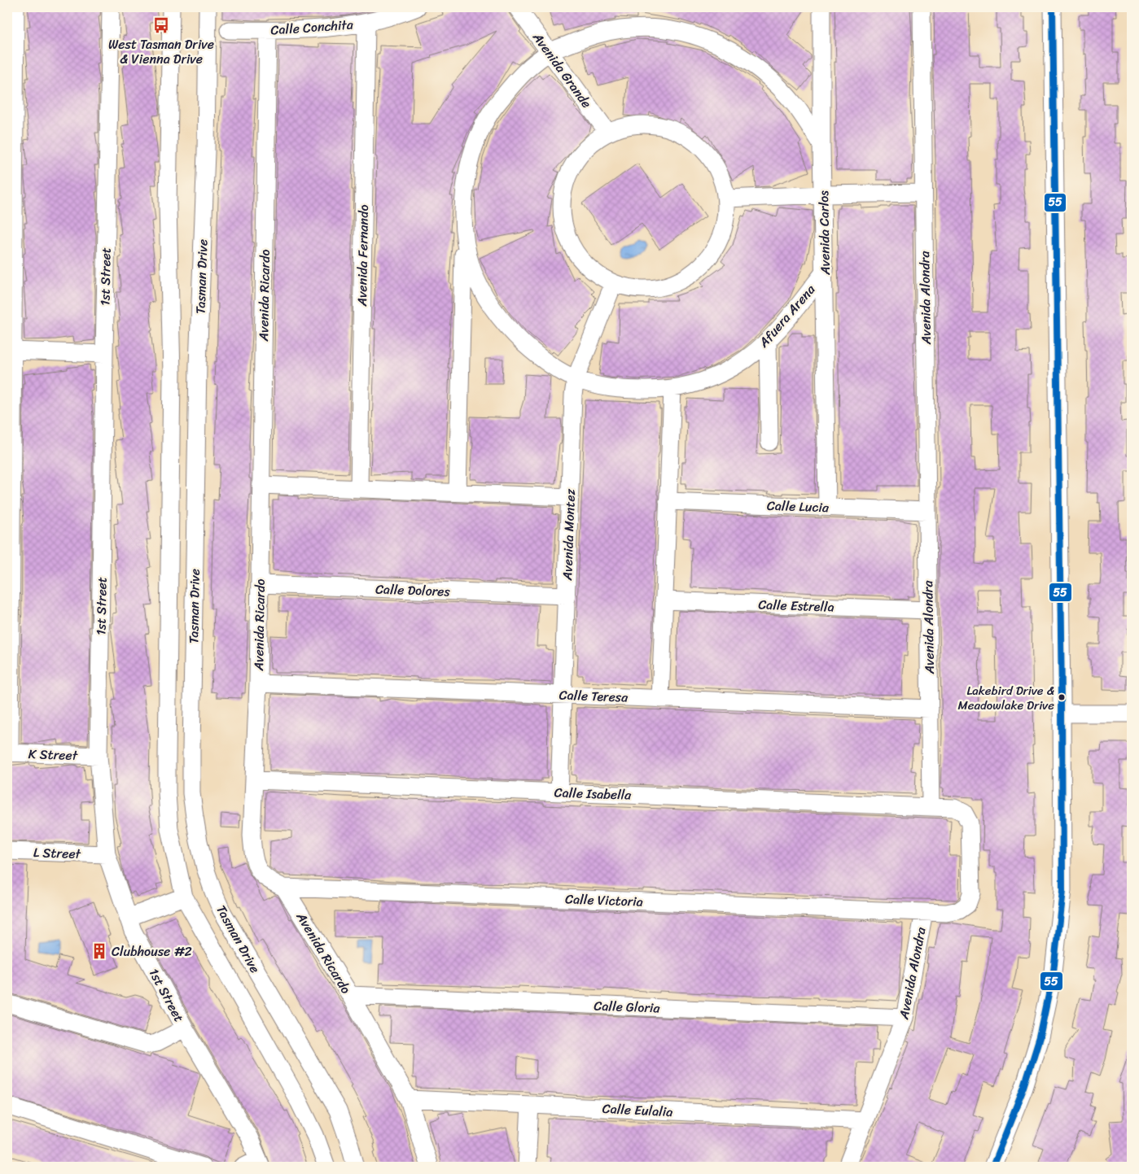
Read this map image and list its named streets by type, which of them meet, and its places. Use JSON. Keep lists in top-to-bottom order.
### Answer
{
  "streets": {
    "street": [
      "Calle Conchita",
      "Avenida Grande",
      "Avenida Carlos",
      "Avenida Fernando",
      "1st Street",
      "Tasman Drive",
      "Avenida Ricardo",
      "Avenida Alondra",
      "Afuera Arena",
      "Calle Lucia",
      "Avenida Montez",
      "Calle Dolores",
      "Calle Estrella",
      "Calle Teresa",
      "K Street",
      "Calle Isabella",
      "L Street",
      "Calle Victoria",
      "Calle Gloria",
      "Calle Eulalia"
    ]
  },
  "crossings": [
    ["Calle Conchita", "Avenida Fernando"],
    ["Calle Conchita", "Avenida Ricardo"],
    ["Avenida Grande", "Afuera Arena"],
    ["Avenida Carlos", "Afuera Arena"],
    ["Avenida Carlos", "Calle Lucia"],
    ["1st Street", "K Street"],
    ["1st Street", "L Street"],
    ["Avenida Ricardo", "Calle Dolores"],
    ["Avenida Ricardo", "Calle Teresa"],
    ["Avenida Ricardo", "Calle Isabella"],
    ["Avenida Ricardo", "Calle Victoria"],
    ["Avenida Ricardo", "Calle Gloria"],
    ["Avenida Ricardo", "Calle Eulalia"],
    ["Avenida Alondra", "Calle Lucia"],
    ["Avenida Alondra", "Calle Estrella"],
    ["Avenida Alondra", "Calle Teresa"],
    ["Avenida Alondra", "Calle Isabella"],
    ["Avenida Alondra", "Calle Victoria"],
    ["Avenida Alondra", "Calle Gloria"],
    ["Avenida Alondra", "Calle Eulalia"],
    ["Afuera Arena", "Avenida Montez"],
    ["Avenida Montez", "Calle Dolores"],
    ["Avenida Montez", "Calle Teresa"],
    ["Avenida Montez", "Calle Isabella"]
  ],
  "places": {
    "bus stop": ["West Tasman Drive & Vienna Drive"],
    "other": ["Lakebird Drive & Meadowlake Drive"],
    "building": ["Clubhouse #2"]
  },
  "lines": ["transit line 55"]
}
